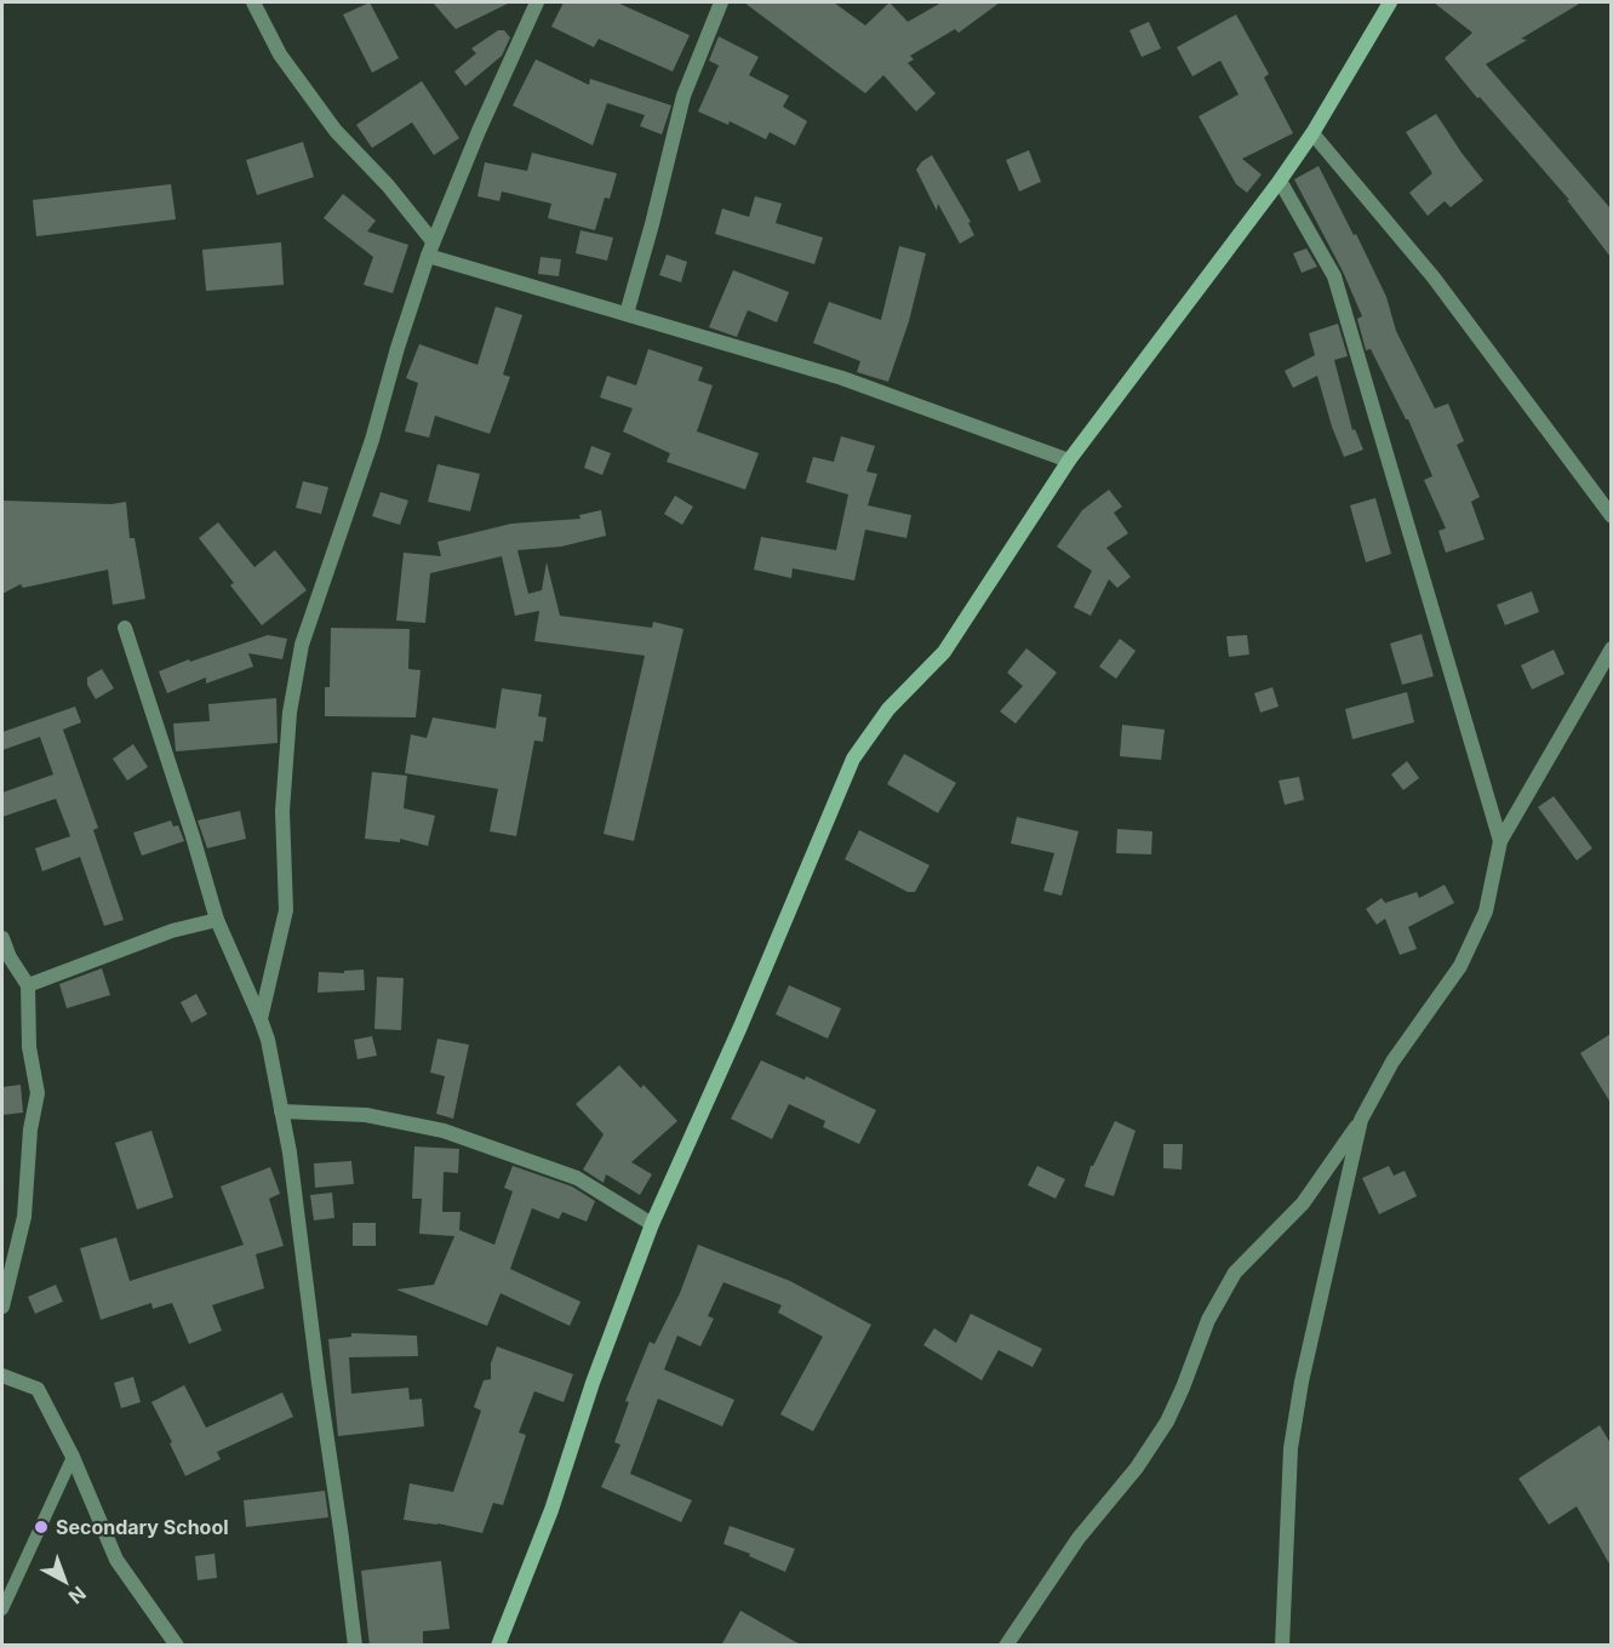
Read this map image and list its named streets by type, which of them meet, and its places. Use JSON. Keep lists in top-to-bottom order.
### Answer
{
  "places": ["Secondary School"],
  "north": "bottom right"
}
